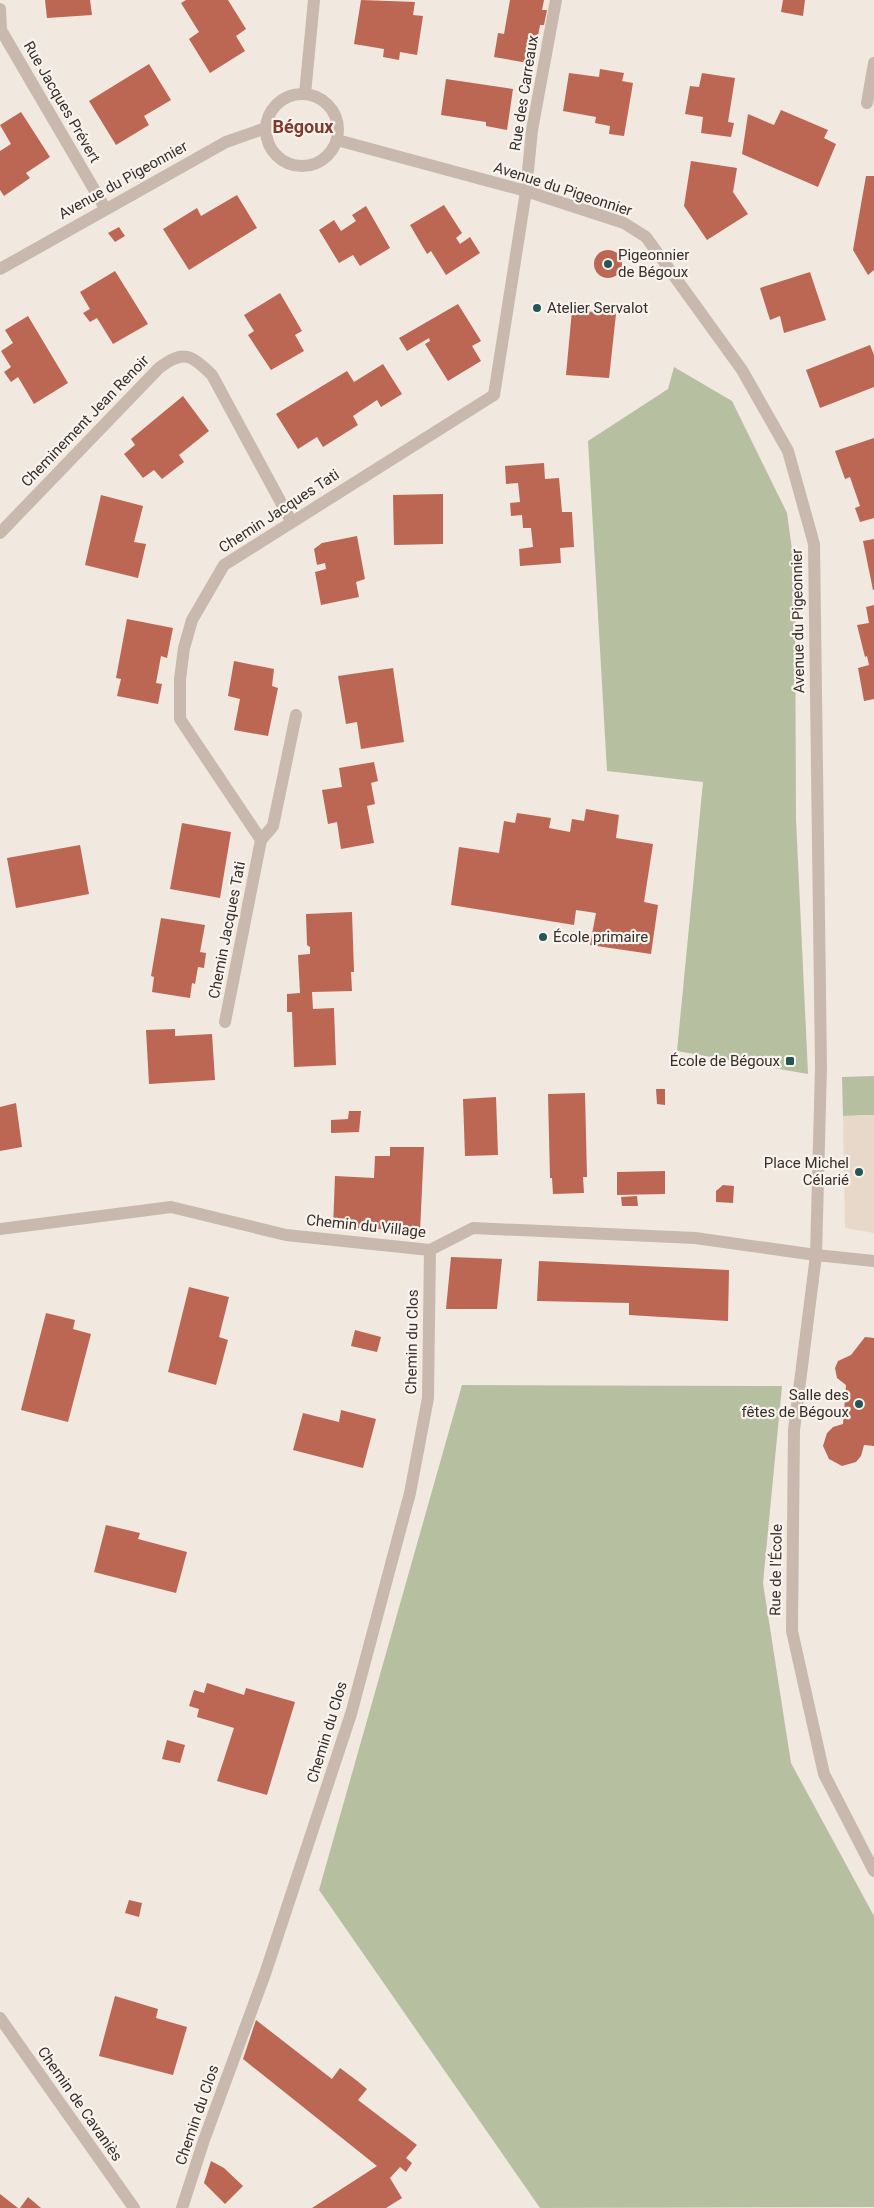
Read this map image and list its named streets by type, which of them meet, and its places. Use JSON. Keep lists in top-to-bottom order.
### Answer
{
  "streets": {
    "street": [
      "Rue des Carreaux",
      "Rue Jacques Prévert",
      "Avenue du Pigeonnier",
      "Cheminement Jean Renoir",
      "Chemin Jacques Tati",
      "Chemin du Village",
      "Chemin du Clos",
      "Rue de l'École",
      "Chemin de Cavaniès"
    ]
  },
  "crossings": [
    ["Rue des Carreaux", "Avenue du Pigeonnier"],
    ["Rue des Carreaux", "Chemin Jacques Tati"],
    ["Rue Jacques Prévert", "Avenue du Pigeonnier"],
    ["Avenue du Pigeonnier", "Chemin Jacques Tati"],
    ["Avenue du Pigeonnier", "Chemin du Village"],
    ["Avenue du Pigeonnier", "Rue de l'École"],
    ["Cheminement Jean Renoir", "Chemin Jacques Tati"],
    ["Chemin du Village", "Chemin du Clos"],
    ["Chemin du Village", "Rue de l'École"]
  ],
  "districts": ["Bégoux"],
  "places": {
    "other": [
      "Pigeonnier de Bégoux",
      "Atelier Servalot",
      "École primaire",
      "Place Michel Célarié",
      "Salle des fêtes de Bégoux"
    ],
    "transit": ["École de Bégoux"]
  }
}
